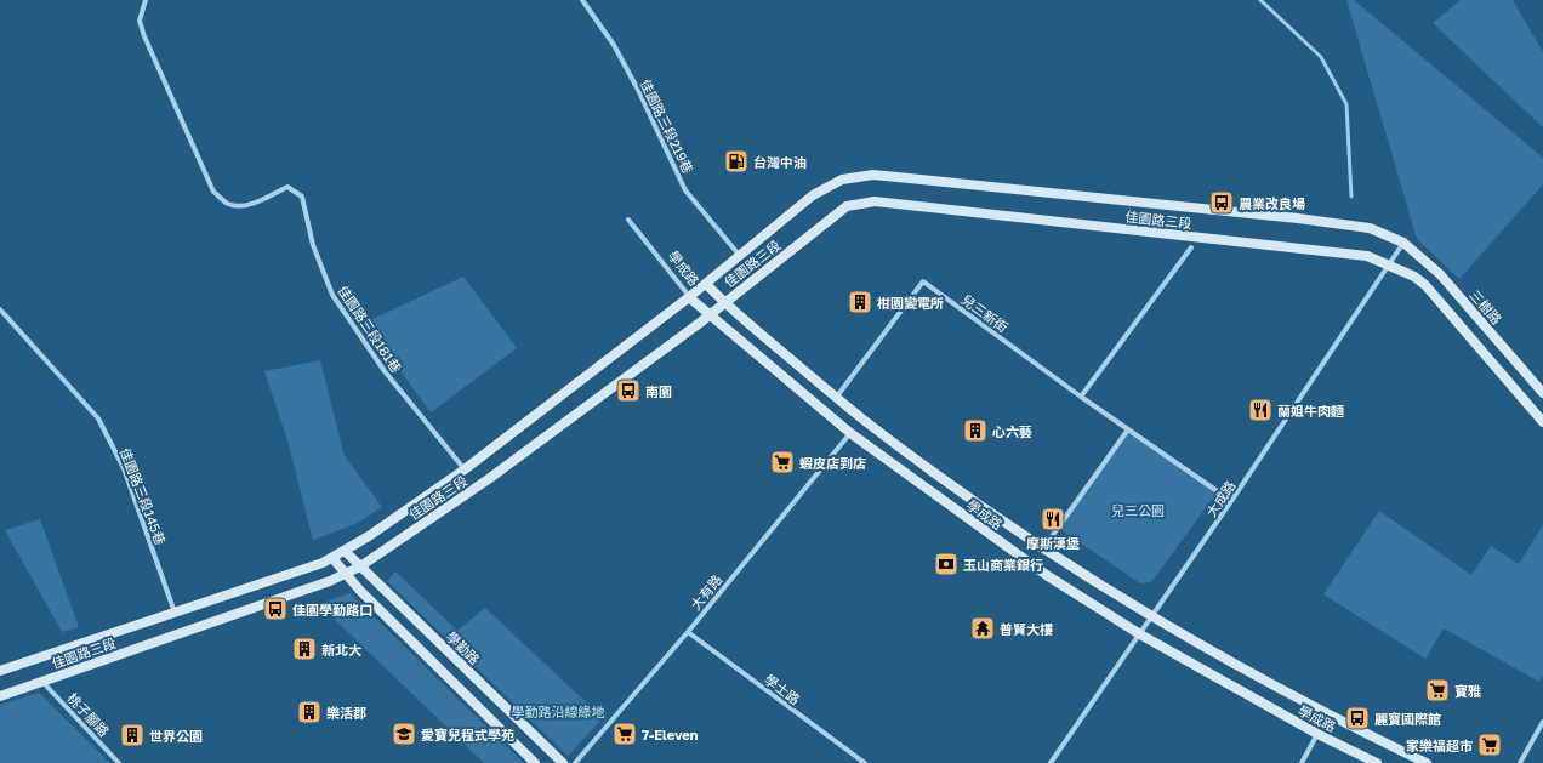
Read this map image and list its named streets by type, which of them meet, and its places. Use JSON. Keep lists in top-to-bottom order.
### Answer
{
  "streets": {
    "street": [
      "佳園路三段219巷",
      "佳園路三段",
      "學成路",
      "三樹路",
      "兒三新街",
      "佳園路三段181巷",
      "佳園路三段145巷",
      "大成路",
      "大有路",
      "學勤路",
      "學士路",
      "桃子腳路"
    ]
  },
  "crossings": [
    ["佳園路三段219巷", "佳園路三段"],
    ["佳園路三段", "學成路"],
    ["佳園路三段", "三樹路"],
    ["佳園路三段", "佳園路三段181巷"],
    ["佳園路三段", "佳園路三段145巷"],
    ["佳園路三段", "大成路"],
    ["佳園路三段", "學勤路"],
    ["佳園路三段", "桃子腳路"],
    ["學成路", "兒三新街"],
    ["學成路", "大成路"],
    ["學成路", "大有路"],
    ["三樹路", "大成路"],
    ["兒三新街", "大成路"],
    ["大有路", "學士路"]
  ],
  "parks": ["兒三公園", "學勤路沿線綠地"],
  "places": {
    "fuel station": ["台灣中油"],
    "bus stop": [
      "農業改良場",
      "南園",
      "佳園學勤路口",
      "麗寶國際館"
    ],
    "building": [
      "柑園變電所",
      "心六藝",
      "新北大",
      "樂活郡",
      "世界公園"
    ],
    "restaurant": ["蘭姐牛肉麵", "摩斯漢堡"],
    "supermarket": [
      "蝦皮店到店",
      "寶雅",
      "7-Eleven",
      "家樂福超市"
    ],
    "bank": ["玉山商業銀行"],
    "temple": ["普賢大樓"],
    "school or university": ["愛寶兒程式學苑"]
  }
}
